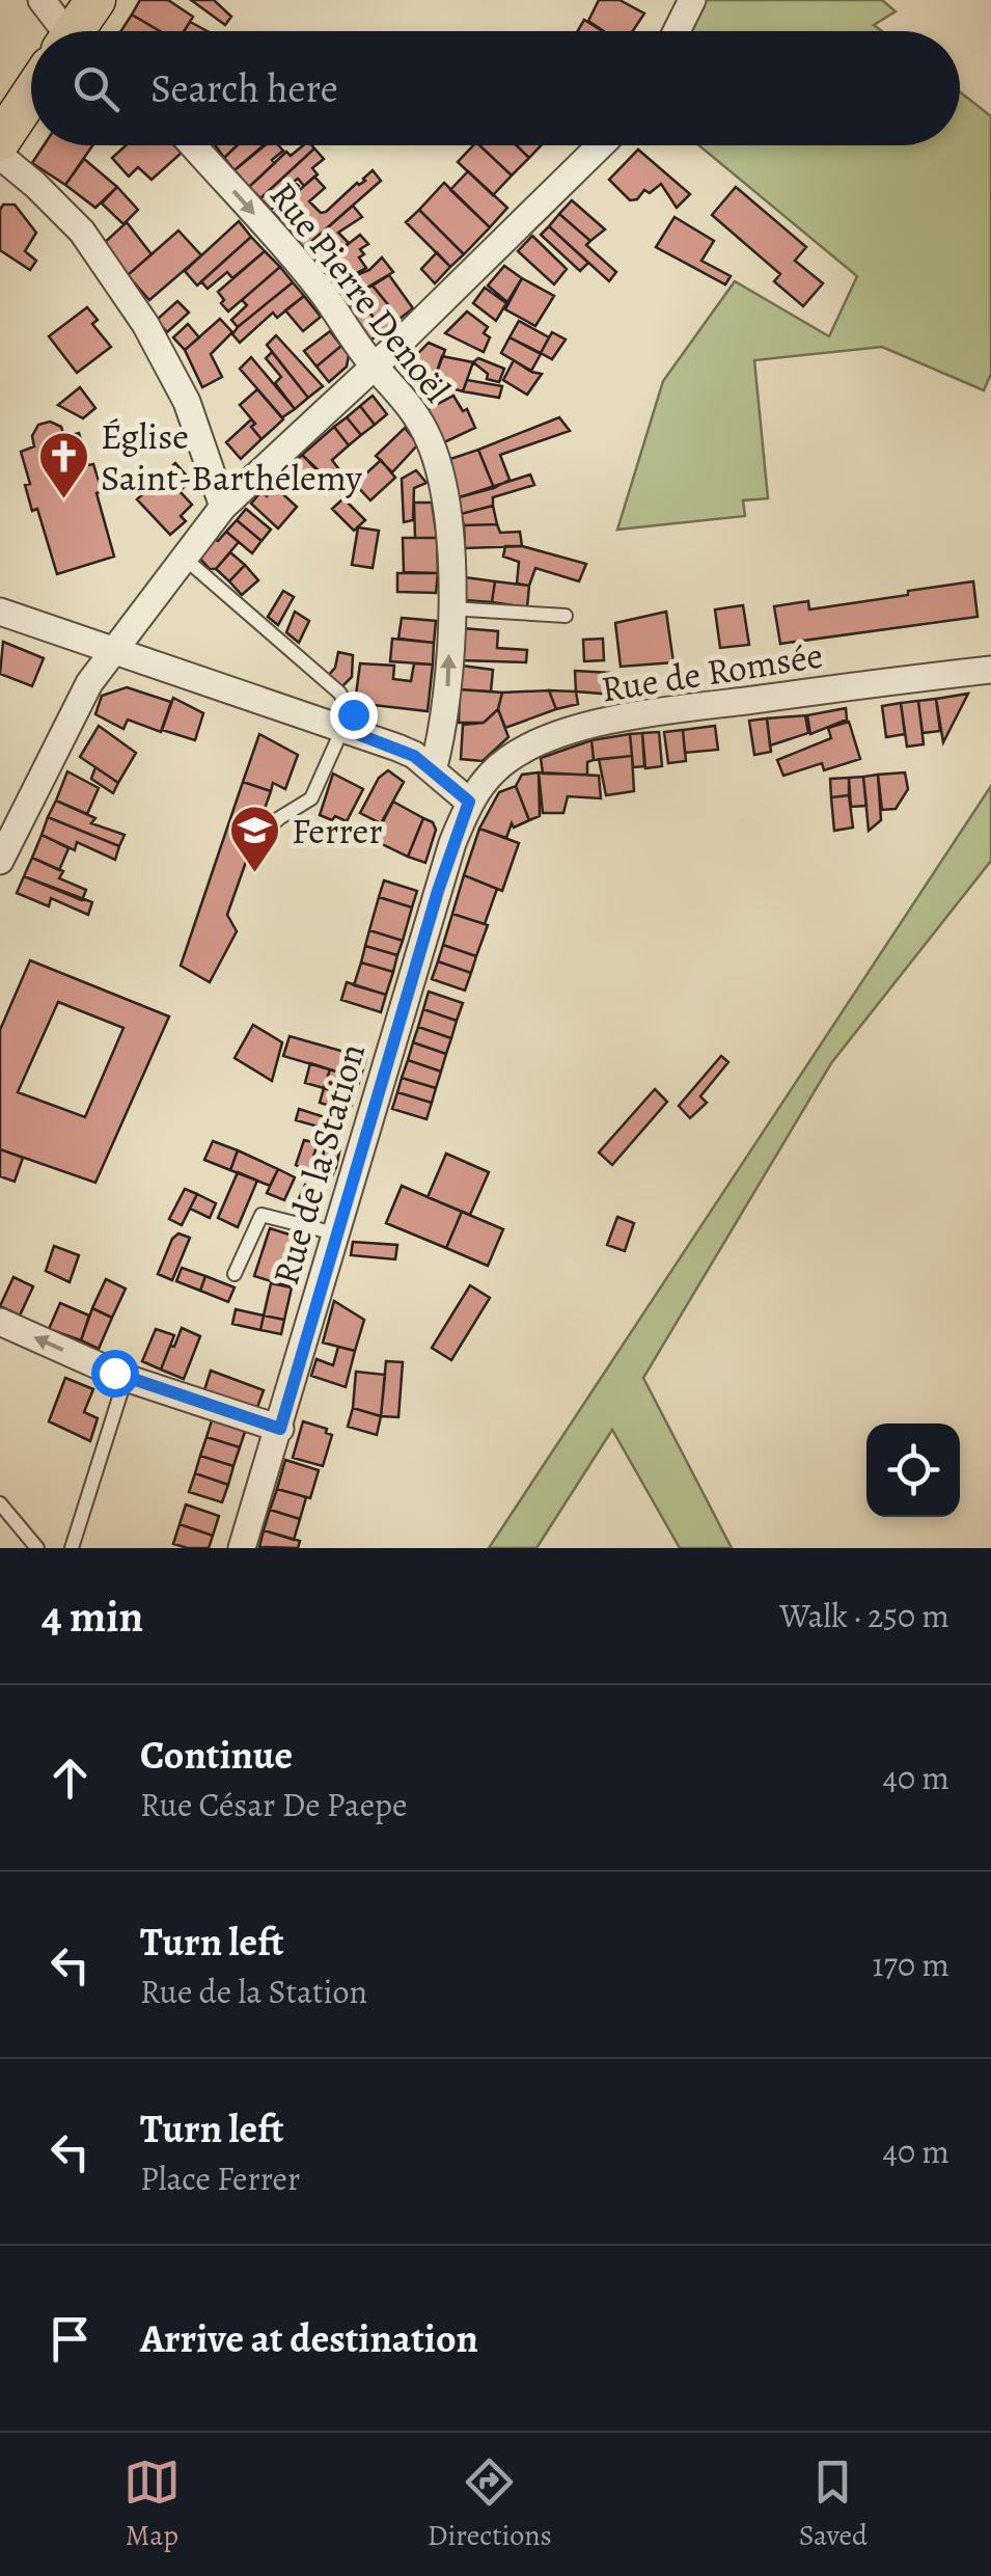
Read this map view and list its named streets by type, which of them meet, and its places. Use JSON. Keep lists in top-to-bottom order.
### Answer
{
  "streets": {
    "street": ["Rue Pierre Denoël", "Rue de Romsée", "Rue de la Station"]
  },
  "crossings": [
    ["Rue de Romsée", "Rue de la Station"]
  ],
  "places": {
    "church": ["Église Saint-Barthélemy"],
    "school or university": ["Ferrer"]
  },
  "page": {
    "search": "Search here",
    "heading": ["4 min", "Walk · 250 m"],
    "list": [
      ["Continue", "Rue César De Paepe", "40 m"],
      ["Turn left", "Rue de la Station", "170 m"],
      ["Turn left", "Place Ferrer", "40 m"],
      "Arrive at destination"
    ],
    "nav": ["Map", "Directions", "Saved"]
  }
}
